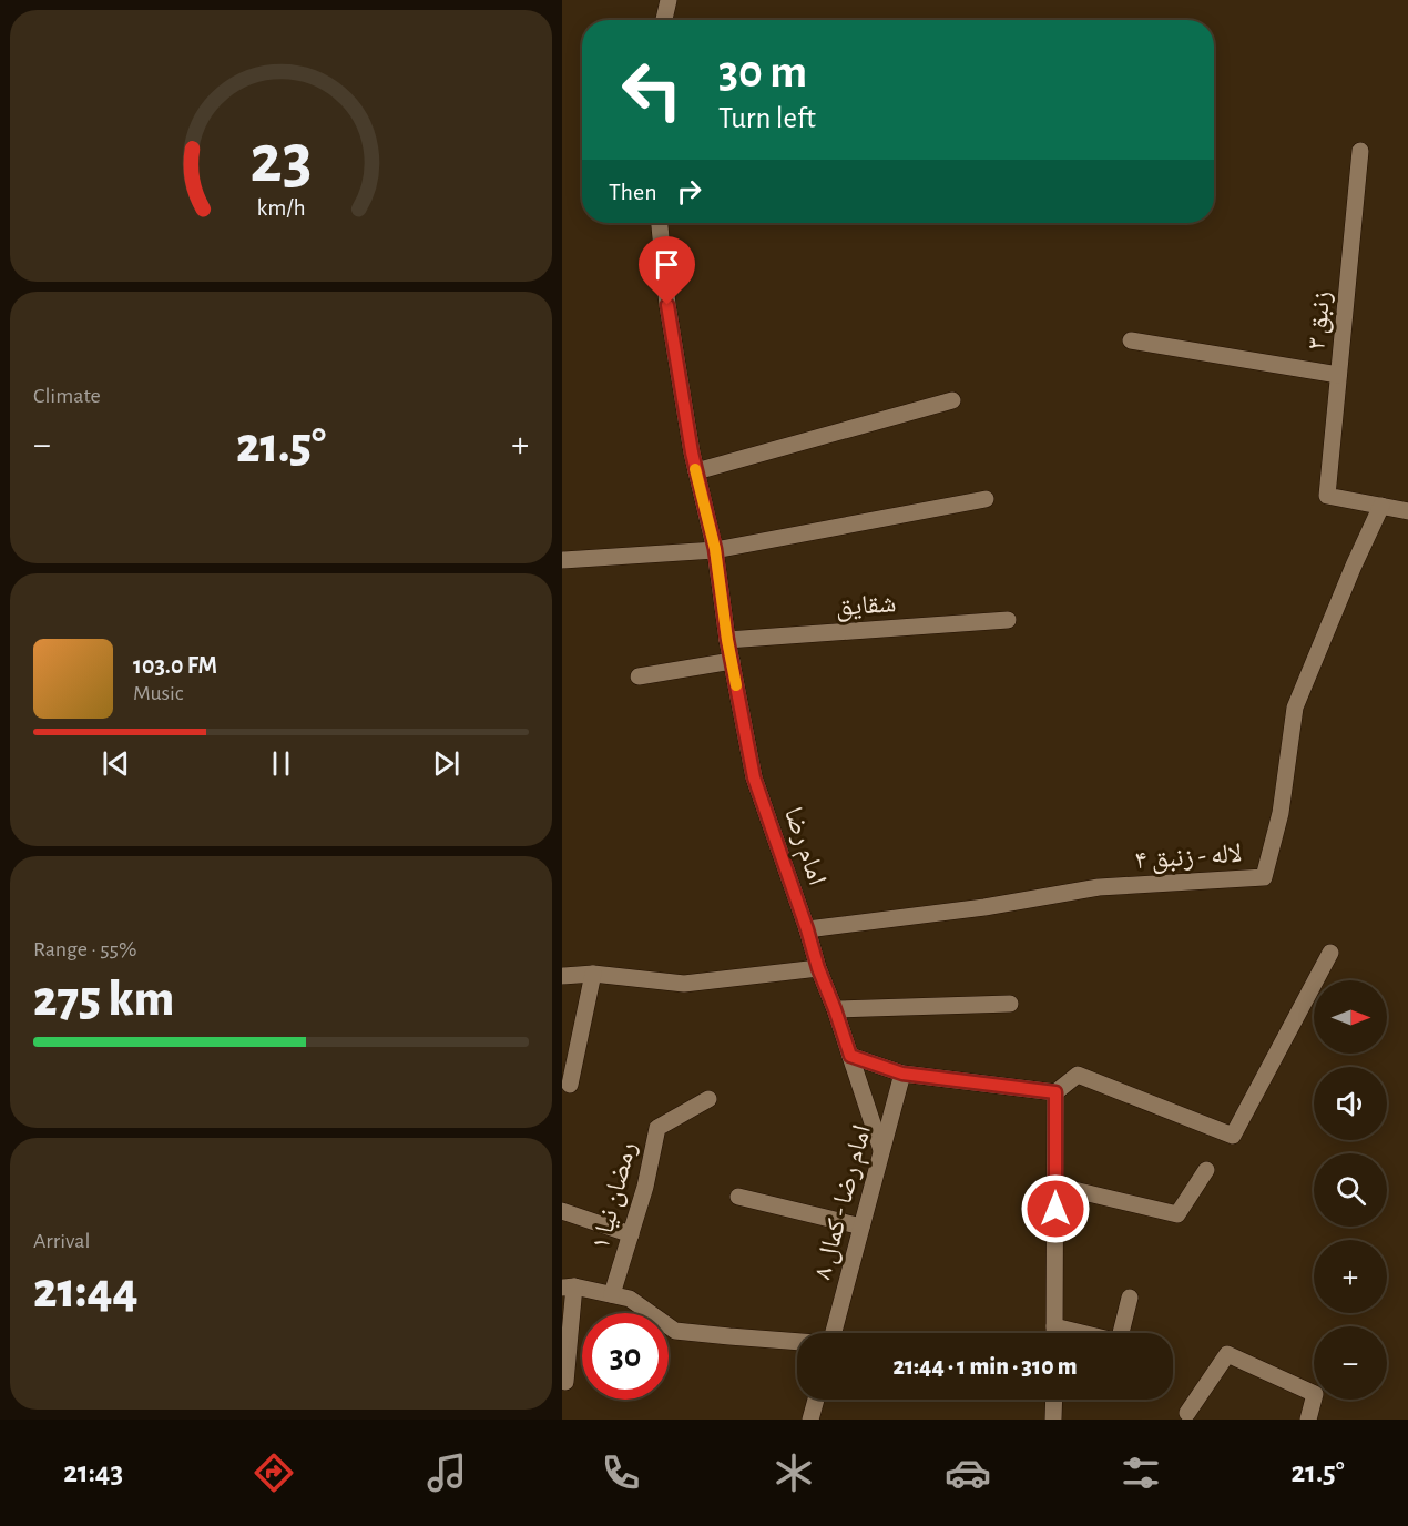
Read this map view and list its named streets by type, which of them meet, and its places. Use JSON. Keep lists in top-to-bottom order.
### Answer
{
  "streets": {
    "street": [
      "زنبق ۳",
      "شقایق",
      "امام رضا",
      "لاله - زنبق ۴",
      "رمضان نیا ۱",
      "امام رضا - کمال ۸"
    ]
  },
  "crossings": [
    ["زنبق ۳", "لاله - زنبق ۴"],
    ["شقایق", "امام رضا"],
    ["امام رضا", "لاله - زنبق ۴"],
    ["امام رضا", "امام رضا - کمال ۸"]
  ],
  "north": "right",
  "page": {
    "turn": ["30 m", "Turn left"],
    "then": "Then",
    "tile": [
      "Climate",
      ["Range · 55%", "275 km"],
      ["Arrival", "21:44"]
    ],
    "heat": ["−", "21.5°", "+"],
    "song": ["103.0 FM", "Music"],
    "map_buttons": ["+", "−"],
    "limit": "30",
    "trip": "21:44 · 1 min · 310 m",
    "tabs": ["21:43", "21.5°"],
    "gauge": ["23", "km/h"]
  }
}
